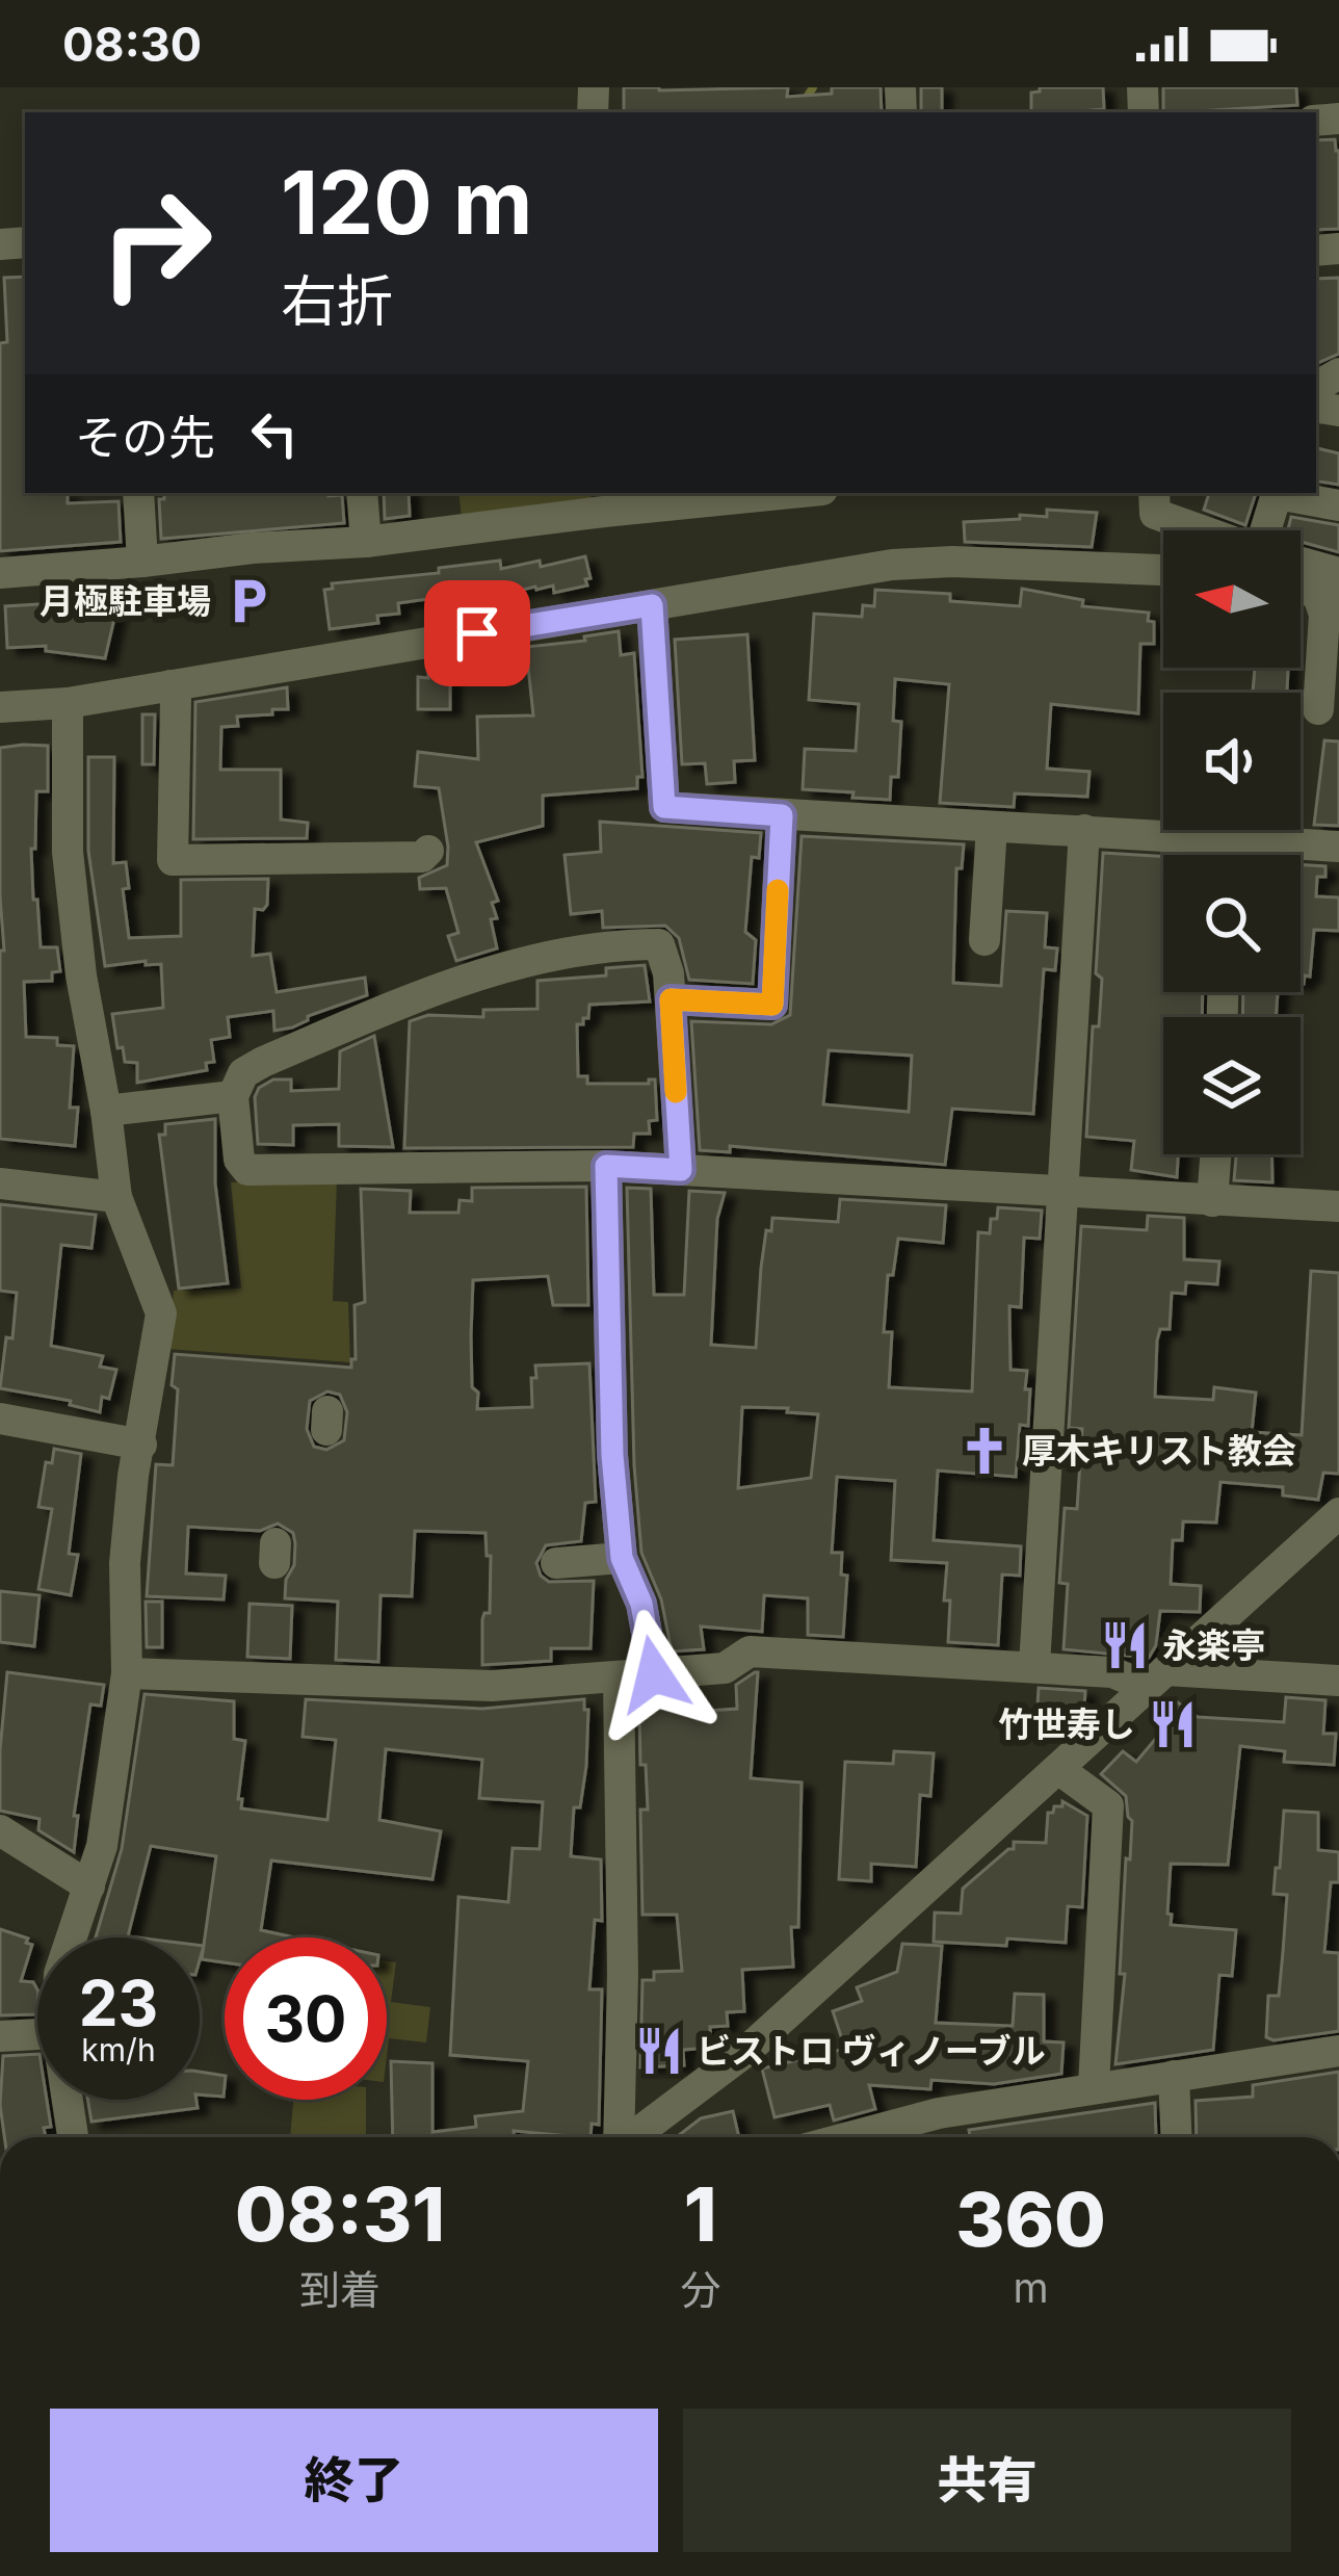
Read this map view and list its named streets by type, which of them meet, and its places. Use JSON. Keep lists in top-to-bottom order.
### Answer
{
  "places": {
    "parking": ["月極駐車場"],
    "church": ["厚木キリスト教会"],
    "restaurant": ["永楽亭", "竹世寿し", "ビストロ ヴィノーブル"]
  },
  "north": "left",
  "page": {
    "status": "08:30",
    "turn": ["120 m", "右折"],
    "then": "その先",
    "speed": "23 km/h",
    "limit": "30",
    "eta": [
      "08:31",
      "到着",
      "1",
      "分",
      "360",
      "m"
    ],
    "buttons": ["終了", "共有"]
  }
}
